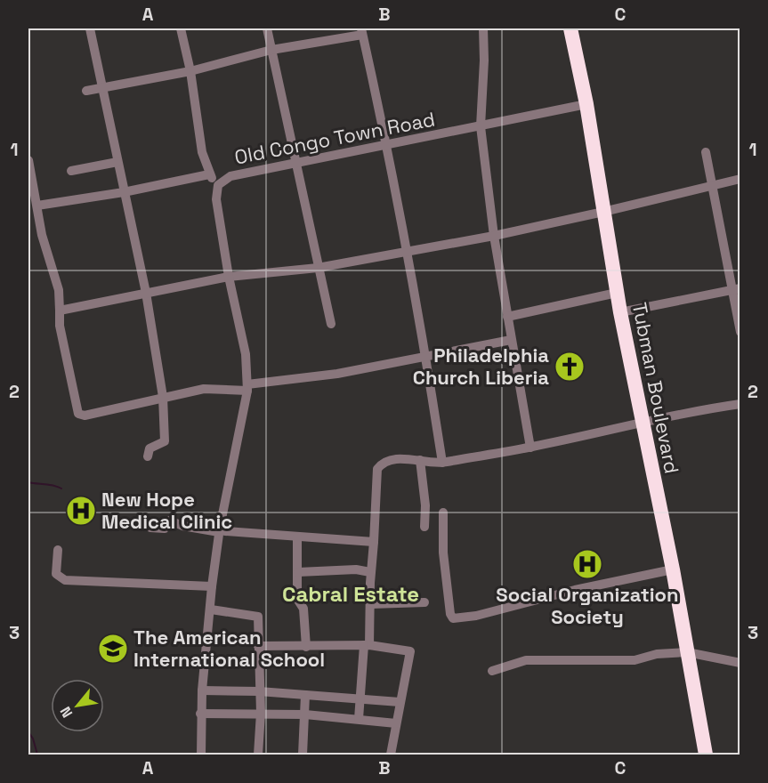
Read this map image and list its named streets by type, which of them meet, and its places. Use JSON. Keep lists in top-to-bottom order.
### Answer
{
  "streets": {
    "highway": ["Tubman Boulevard"],
    "street": ["Old Congo Town Road"]
  },
  "crossings": [
    ["Old Congo Town Road", "Tubman Boulevard"]
  ],
  "districts": ["Cabral Estate"],
  "places": {
    "church": ["Philadelphia Church Liberia"],
    "hospital": ["New Hope Medical Clinic", "Social Organization Society"],
    "school or university": ["The American International School"]
  },
  "north": "bottom left",
  "grid": {
    "columns": ["A", "B", "C"],
    "rows": ["1", "2", "3"]
  }
}
